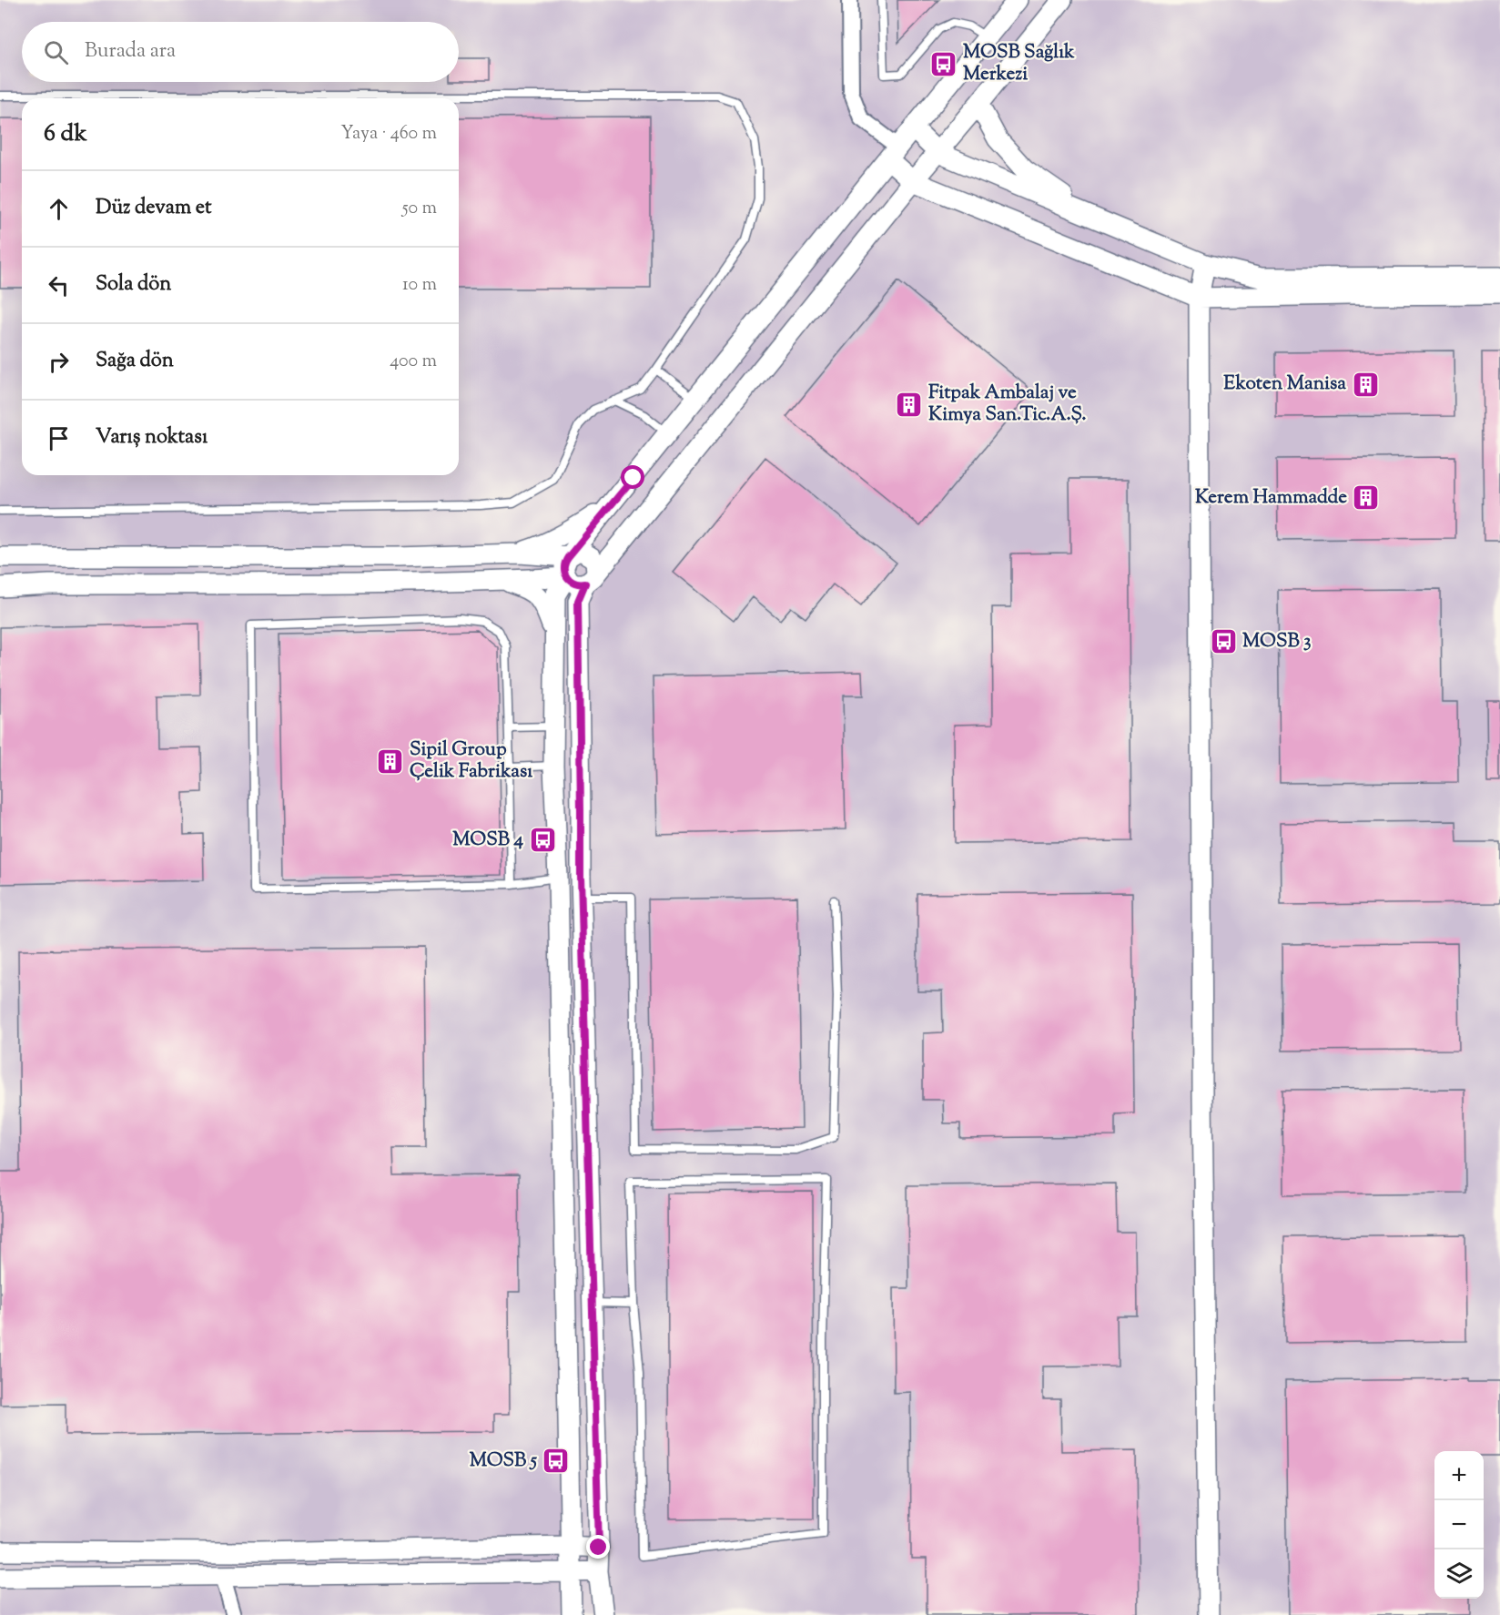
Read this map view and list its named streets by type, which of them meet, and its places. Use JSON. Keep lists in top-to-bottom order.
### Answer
{
  "places": {
    "bus stop": [
      "MOSB Sağlık Merkezi",
      "MOSB 3",
      "MOSB 4",
      "MOSB 5"
    ],
    "building": [
      "Ekoten Manisa",
      "Fitpak Ambalaj ve Kimya San.Tic.A.Ş.",
      "Kerem Hammadde",
      "Sipil Group Çelik Fabrikası"
    ]
  },
  "page": {
    "search": "Burada ara",
    "heading": ["6 dk", "Yaya · 460 m"],
    "list": [
      ["Düz devam et", "50 m"],
      ["Sola dön", "10 m"],
      ["Sağa dön", "400 m"],
      "Varış noktası"
    ],
    "map_buttons": ["+", "−"]
  }
}
